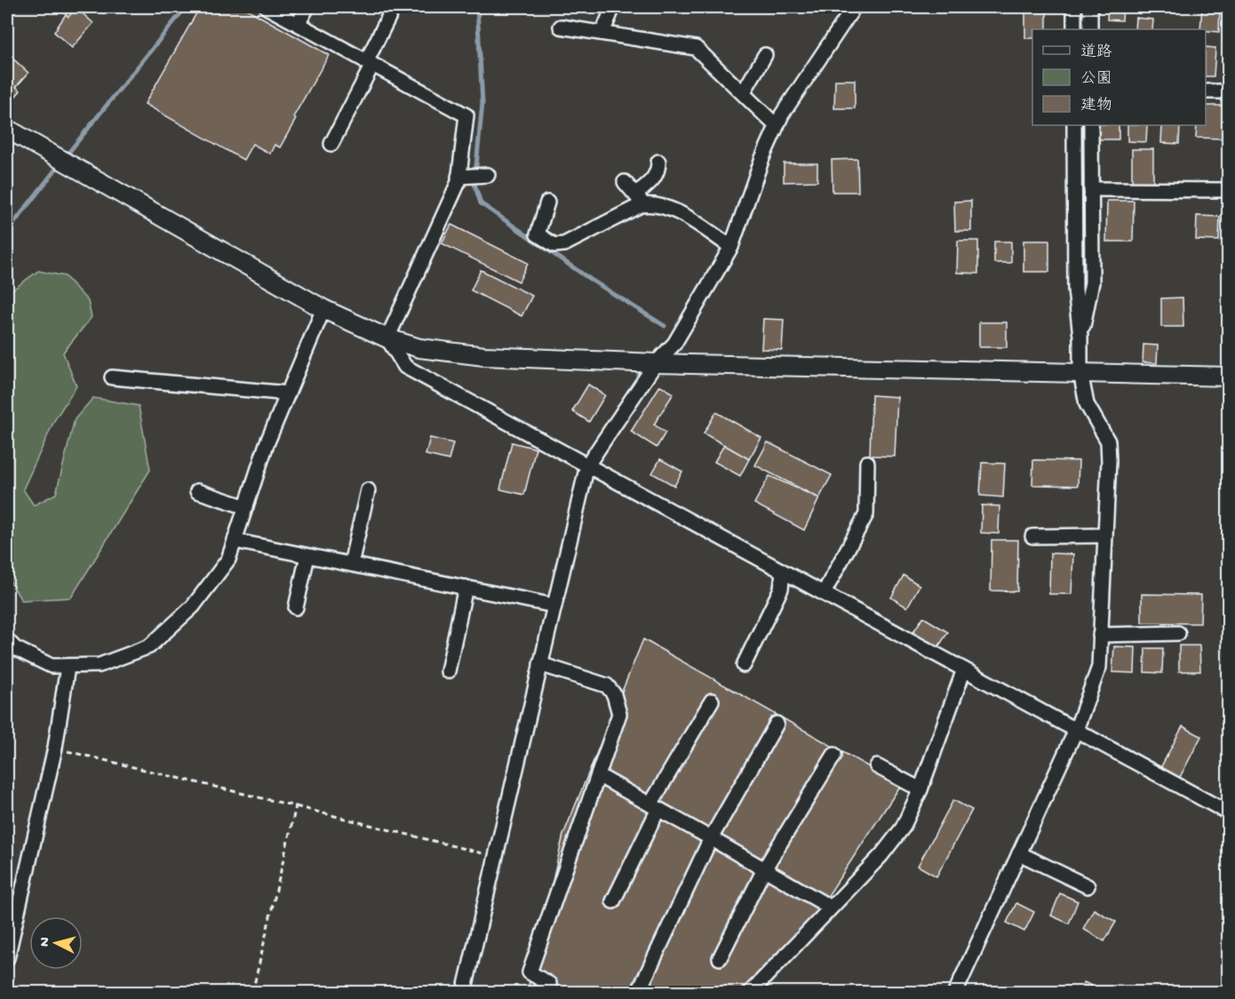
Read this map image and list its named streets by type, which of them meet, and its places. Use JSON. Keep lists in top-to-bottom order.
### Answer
{
  "legend": ["道路", "公園", "建物"],
  "north": "left"
}
